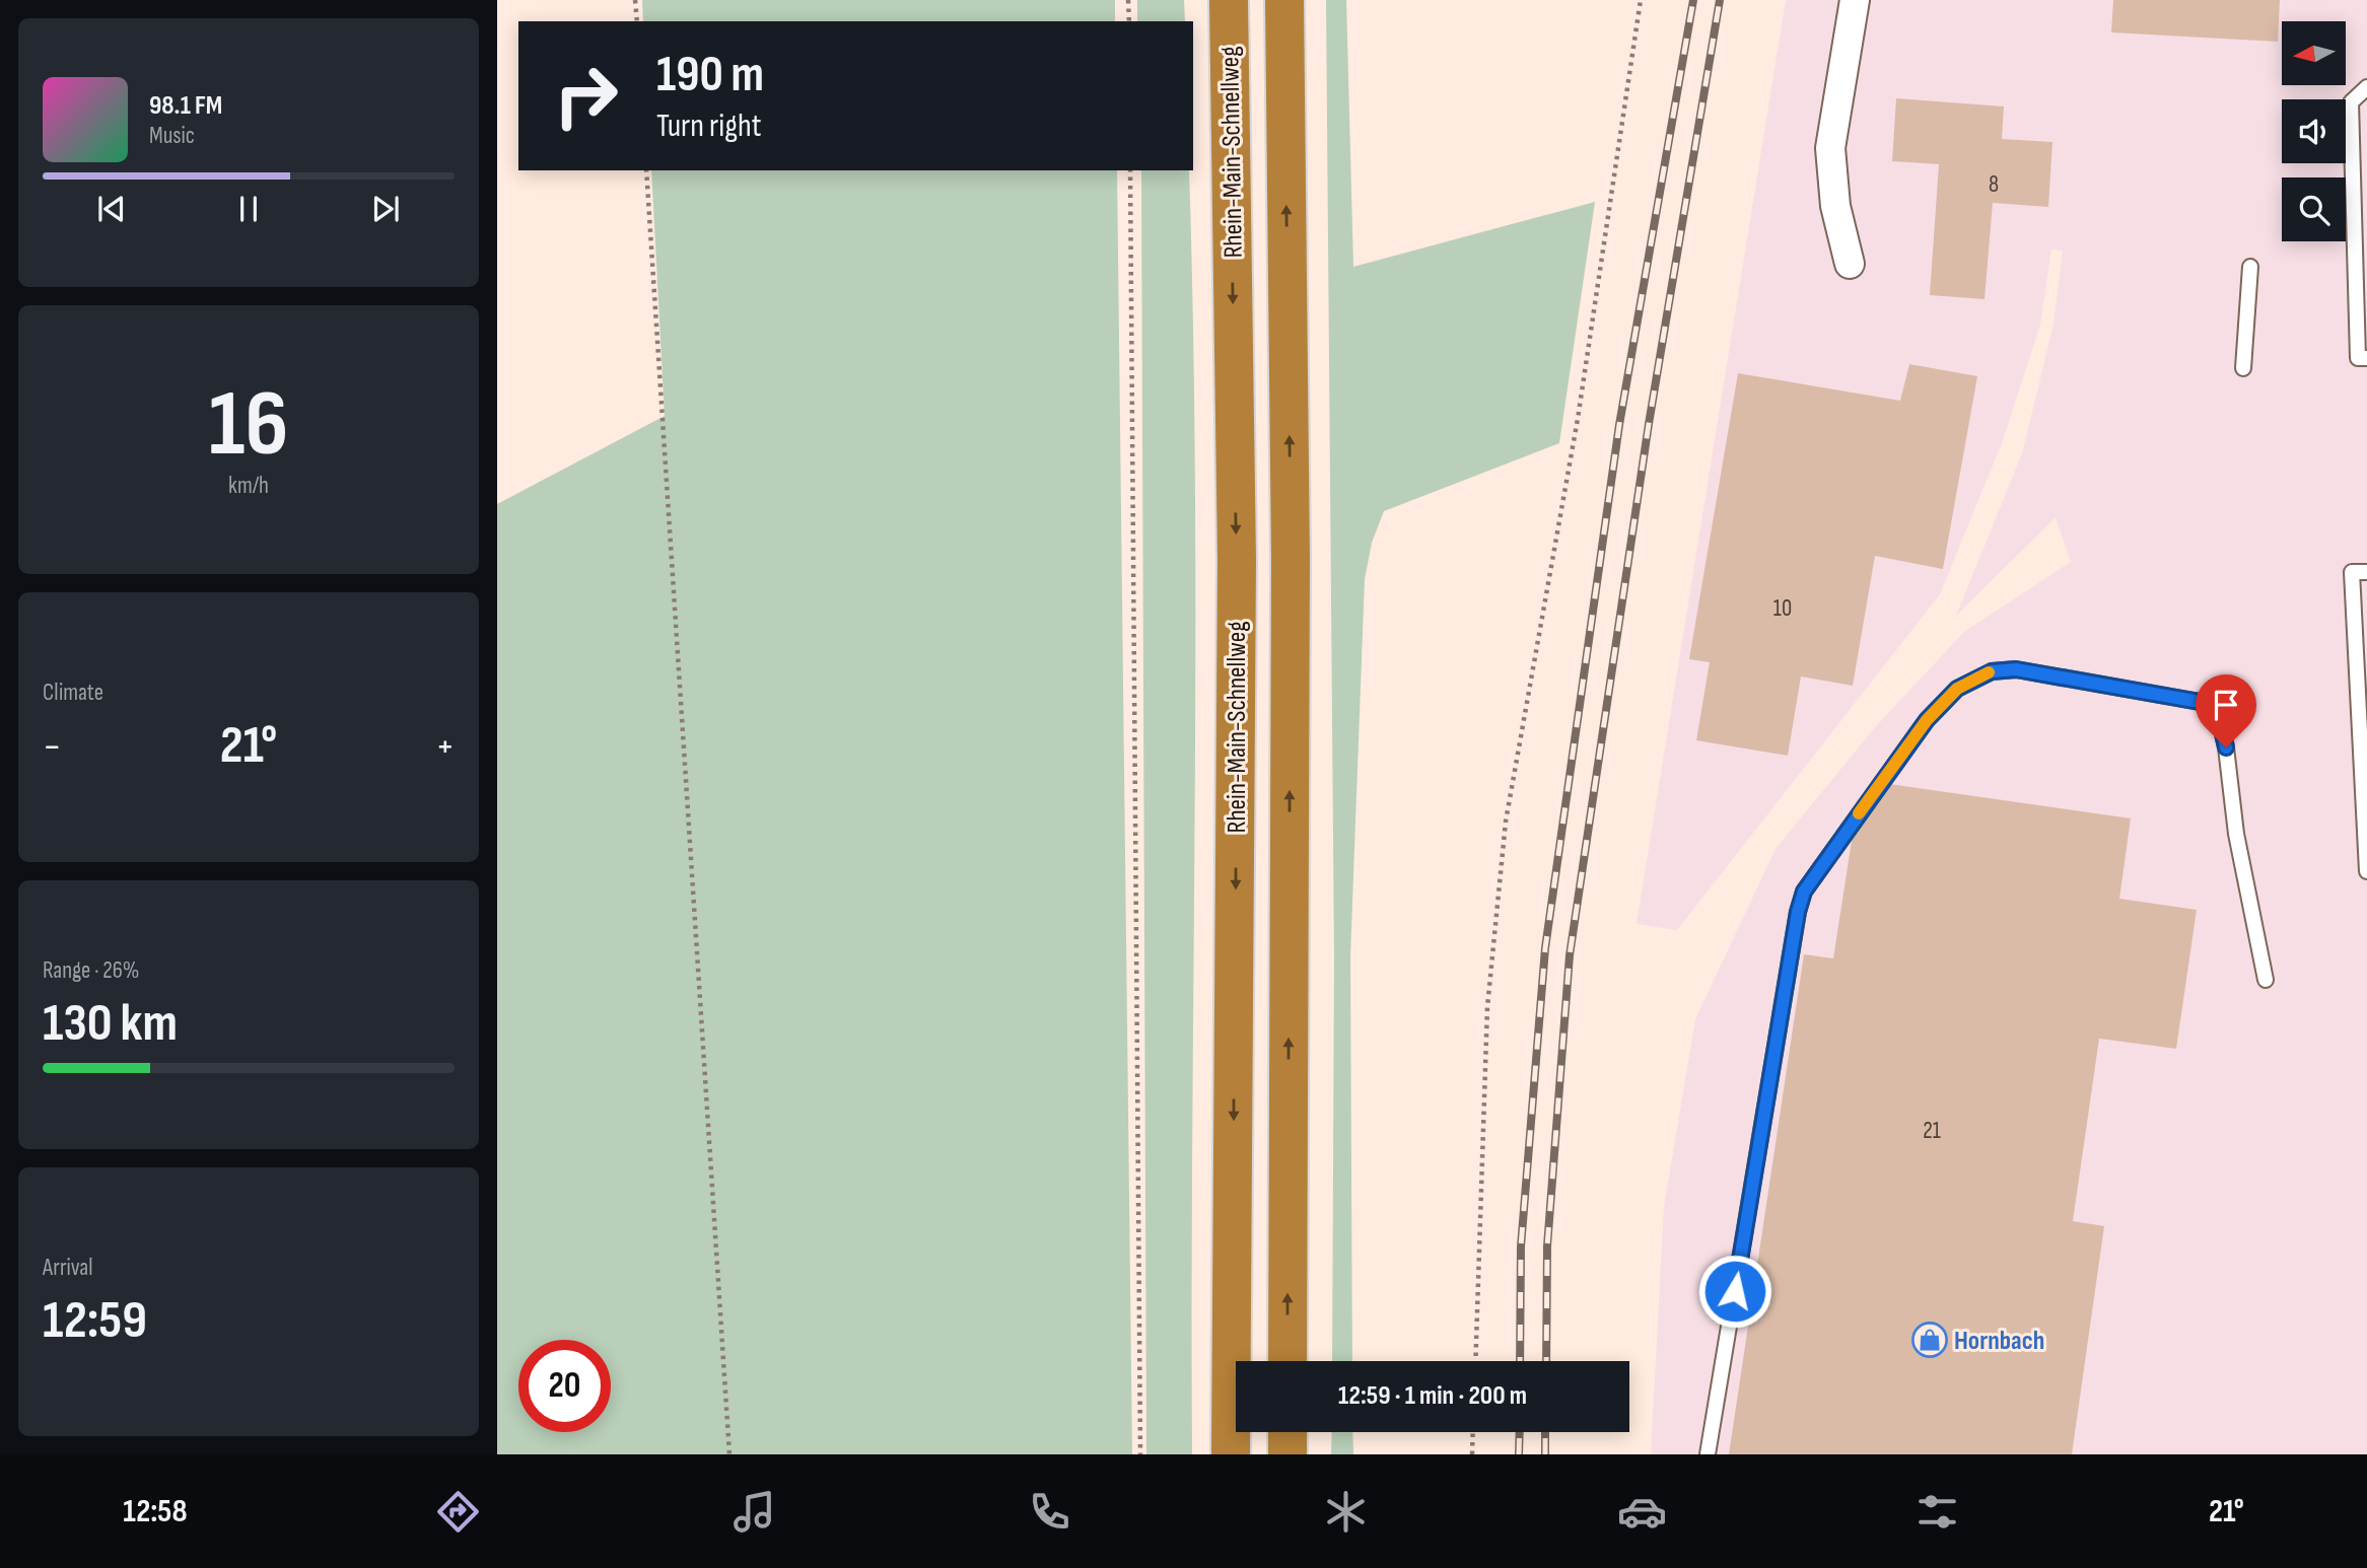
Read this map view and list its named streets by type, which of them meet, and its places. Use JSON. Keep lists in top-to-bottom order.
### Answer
{
  "streets": {
    "highway": ["Rhein-Main-Schnellweg"]
  },
  "places": {
    "shop": ["Hornbach"]
  },
  "house_numbers": ["8", "10", "21"],
  "north": "left",
  "page": {
    "turn": ["190 m", "Turn right"],
    "song": ["98.1 FM", "Music"],
    "tile": [
      ["16", "km/h"],
      "Climate",
      ["Range · 26%", "130 km"],
      ["Arrival", "12:59"]
    ],
    "heat": ["−", "21°", "+"],
    "limit": "20",
    "trip": "12:59 · 1 min · 200 m",
    "tabs": ["12:58", "21°"]
  }
}
